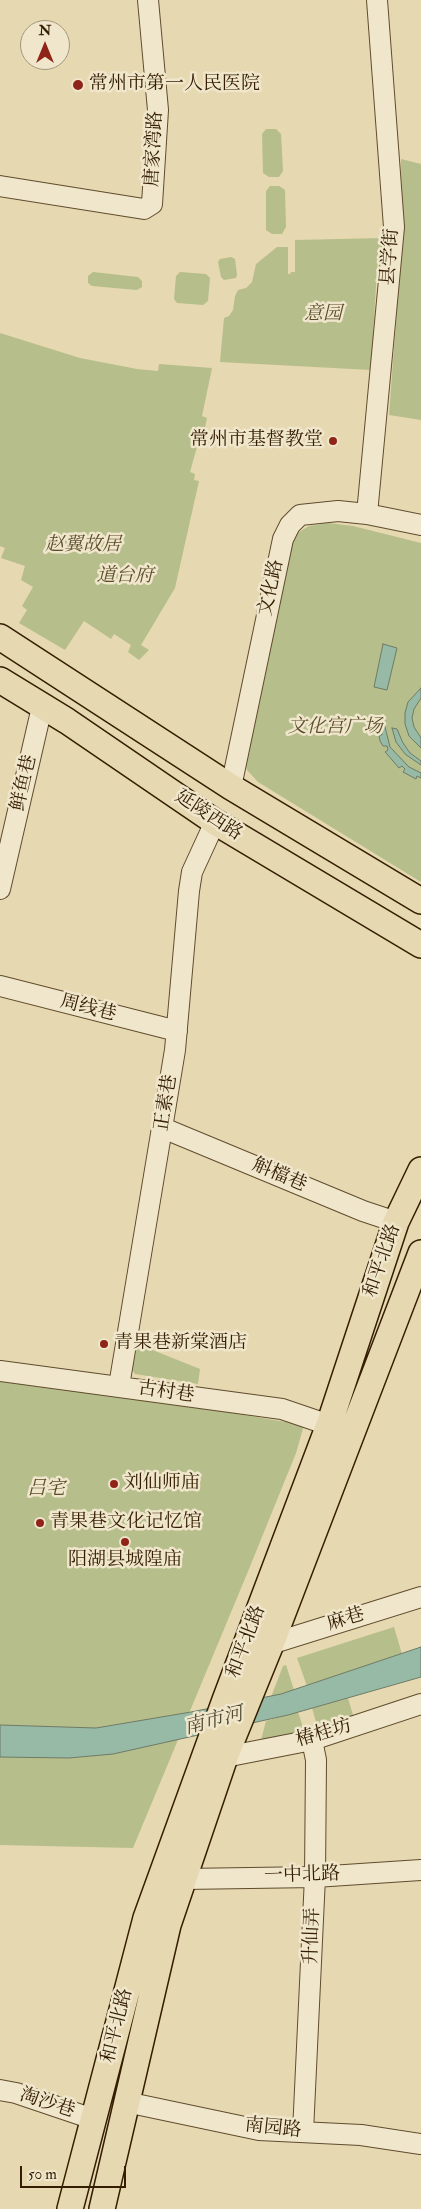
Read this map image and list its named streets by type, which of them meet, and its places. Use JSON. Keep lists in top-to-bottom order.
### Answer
{
  "streets": {
    "main road": ["延陵西路", "和平北路"],
    "street": [
      "唐家湾路",
      "县学街",
      "文化路",
      "鲜鱼巷",
      "周线巷",
      "正素巷",
      "斛檔巷",
      "古村巷",
      "麻巷",
      "椿桂坊",
      "一中北路",
      "升仙弄",
      "淘沙巷",
      "南园路"
    ]
  },
  "crossings": [
    ["县学街", "文化路"],
    ["文化路", "延陵西路"],
    ["鲜鱼巷", "延陵西路"],
    ["延陵西路", "正素巷"],
    ["周线巷", "正素巷"],
    ["正素巷", "斛檔巷"],
    ["正素巷", "古村巷"],
    ["斛檔巷", "和平北路"],
    ["和平北路", "古村巷"],
    ["和平北路", "麻巷"],
    ["和平北路", "椿桂坊"],
    ["和平北路", "一中北路"],
    ["和平北路", "淘沙巷"],
    ["和平北路", "南园路"],
    ["椿桂坊", "升仙弄"],
    ["一中北路", "升仙弄"],
    ["升仙弄", "南园路"]
  ],
  "water": ["南市河"],
  "parks": [
    "意园",
    "赵翼故居",
    "道台府",
    "文化宫广场",
    "吕宅"
  ],
  "places": [
    "常州市第一人民医院",
    "常州市基督教堂",
    "青果巷新棠酒店",
    "刘仙师庙",
    "青果巷文化记忆馆",
    "阳湖县城隍庙"
  ],
  "scale_bar": "50 m",
  "north": "top"
}
